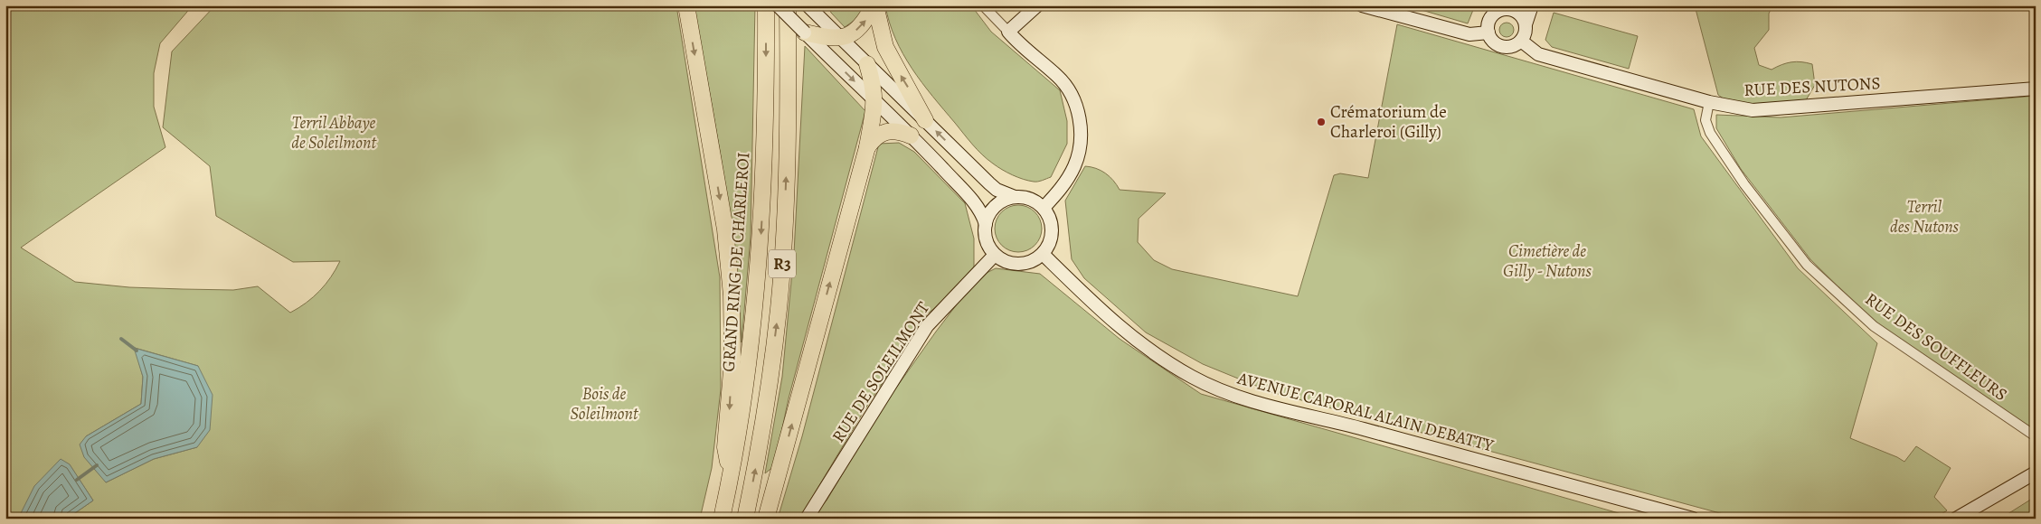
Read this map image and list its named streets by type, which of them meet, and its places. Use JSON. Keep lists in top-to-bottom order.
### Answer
{
  "streets": {
    "highway": ["GRAND RING DE CHARLEROI", "R3"],
    "main road": ["RUE DES NUTONS", "RUE DE SOLEILMONT", "AVENUE CAPORAL ALAIN DEBATTY"],
    "street": ["RUE DES SOUFFLEURS"]
  },
  "crossings": [
    ["RUE DES NUTONS", "RUE DES SOUFFLEURS"],
    ["RUE DE SOLEILMONT", "AVENUE CAPORAL ALAIN DEBATTY"]
  ],
  "parks": [
    "Terril Abbaye de Soleilmont",
    "Terril des Nutons",
    "Cimetière de Gilly - Nutons",
    "Bois de Soleilmont"
  ],
  "places": ["Crématorium de Charleroi (Gilly)"]
}
